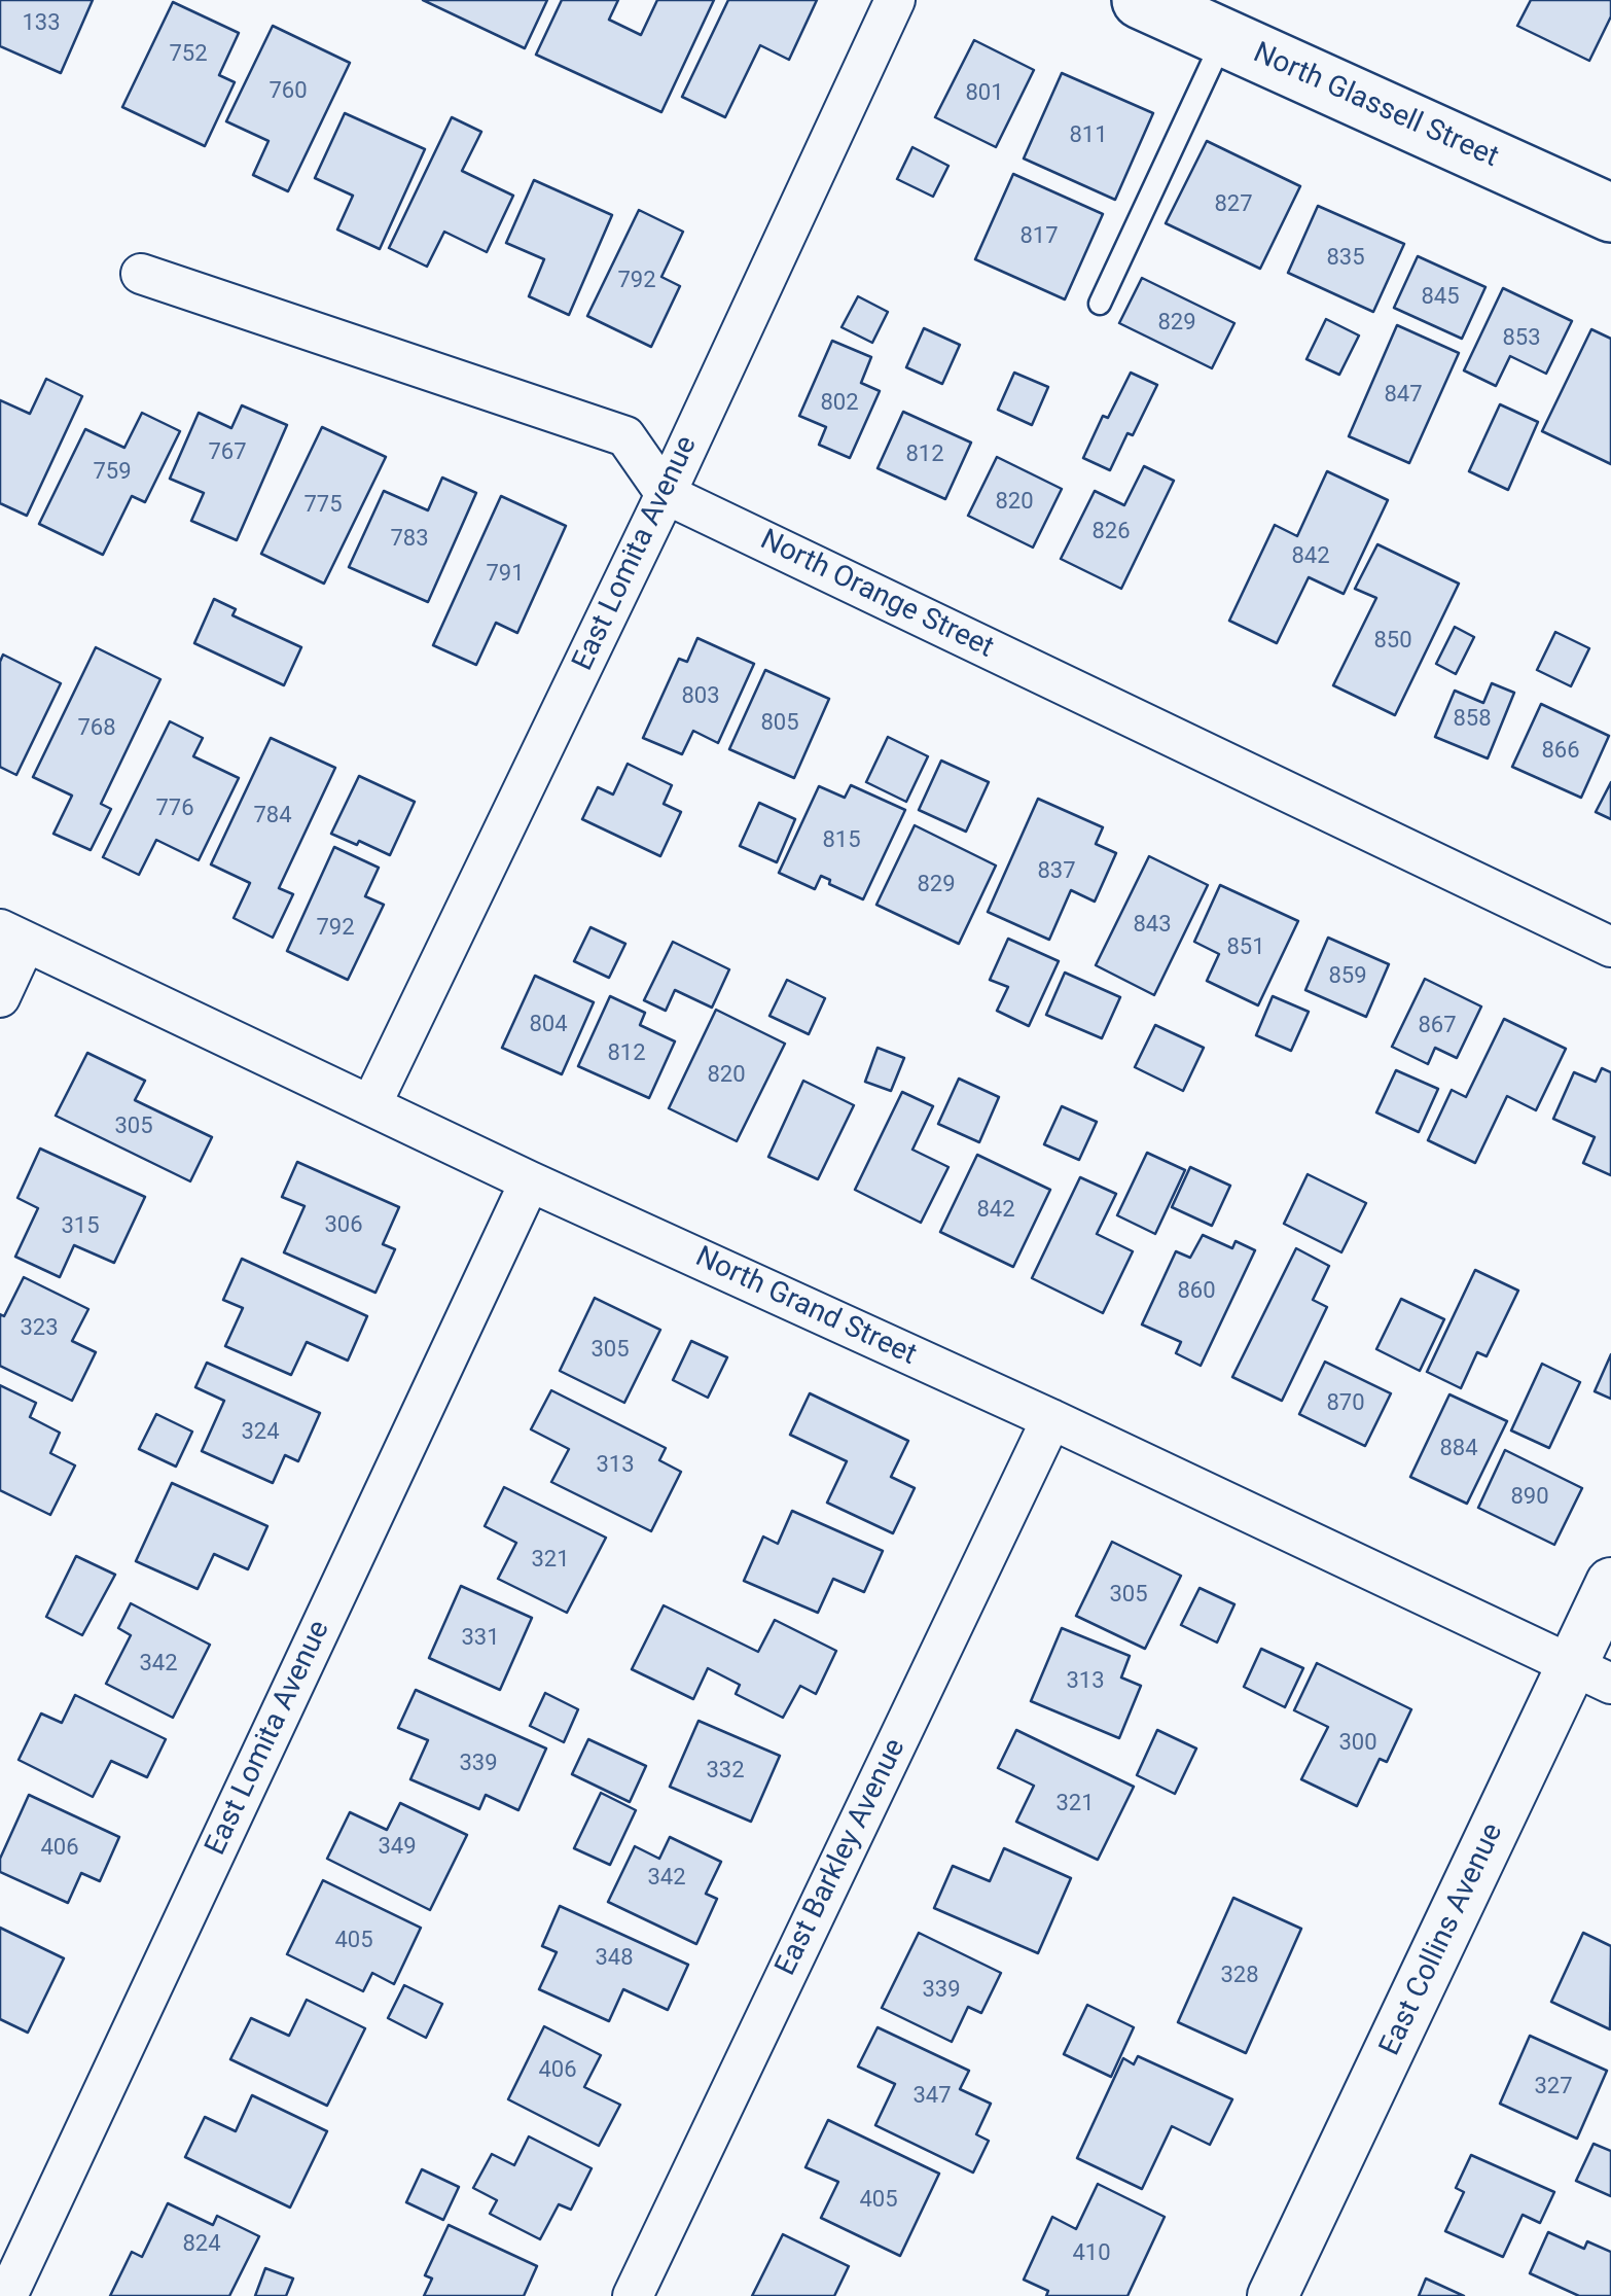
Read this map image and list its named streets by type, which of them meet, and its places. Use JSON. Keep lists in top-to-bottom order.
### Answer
{
  "streets": {
    "main road": ["North Glassell Street"],
    "street": [
      "East Lomita Avenue",
      "North Orange Street",
      "North Grand Street",
      "East Barkley Avenue",
      "East Collins Avenue"
    ]
  },
  "crossings": [
    ["East Lomita Avenue", "North Orange Street"],
    ["East Lomita Avenue", "North Grand Street"],
    ["North Grand Street", "East Barkley Avenue"],
    ["North Grand Street", "East Collins Avenue"]
  ],
  "house_numbers": [
    "133",
    "752",
    "760",
    "801",
    "811",
    "827",
    "817",
    "835",
    "792",
    "845",
    "829",
    "853",
    "847",
    "802",
    "767",
    "812",
    "759",
    "820",
    "775",
    "826",
    "783",
    "842",
    "791",
    "850",
    "803",
    "858",
    "805",
    "768",
    "866",
    "776",
    "784",
    "815",
    "837",
    "829",
    "843",
    "792",
    "851",
    "859",
    "804",
    "867",
    "812",
    "820",
    "305",
    "842",
    "306",
    "315",
    "860",
    "323",
    "305",
    "870",
    "324",
    "884",
    "313",
    "890",
    "321",
    "305",
    "331",
    "342",
    "313",
    "300",
    "339",
    "332",
    "321",
    "349",
    "406",
    "342",
    "405",
    "348",
    "328",
    "339",
    "406",
    "327",
    "347",
    "405",
    "824",
    "410"
  ]
}
